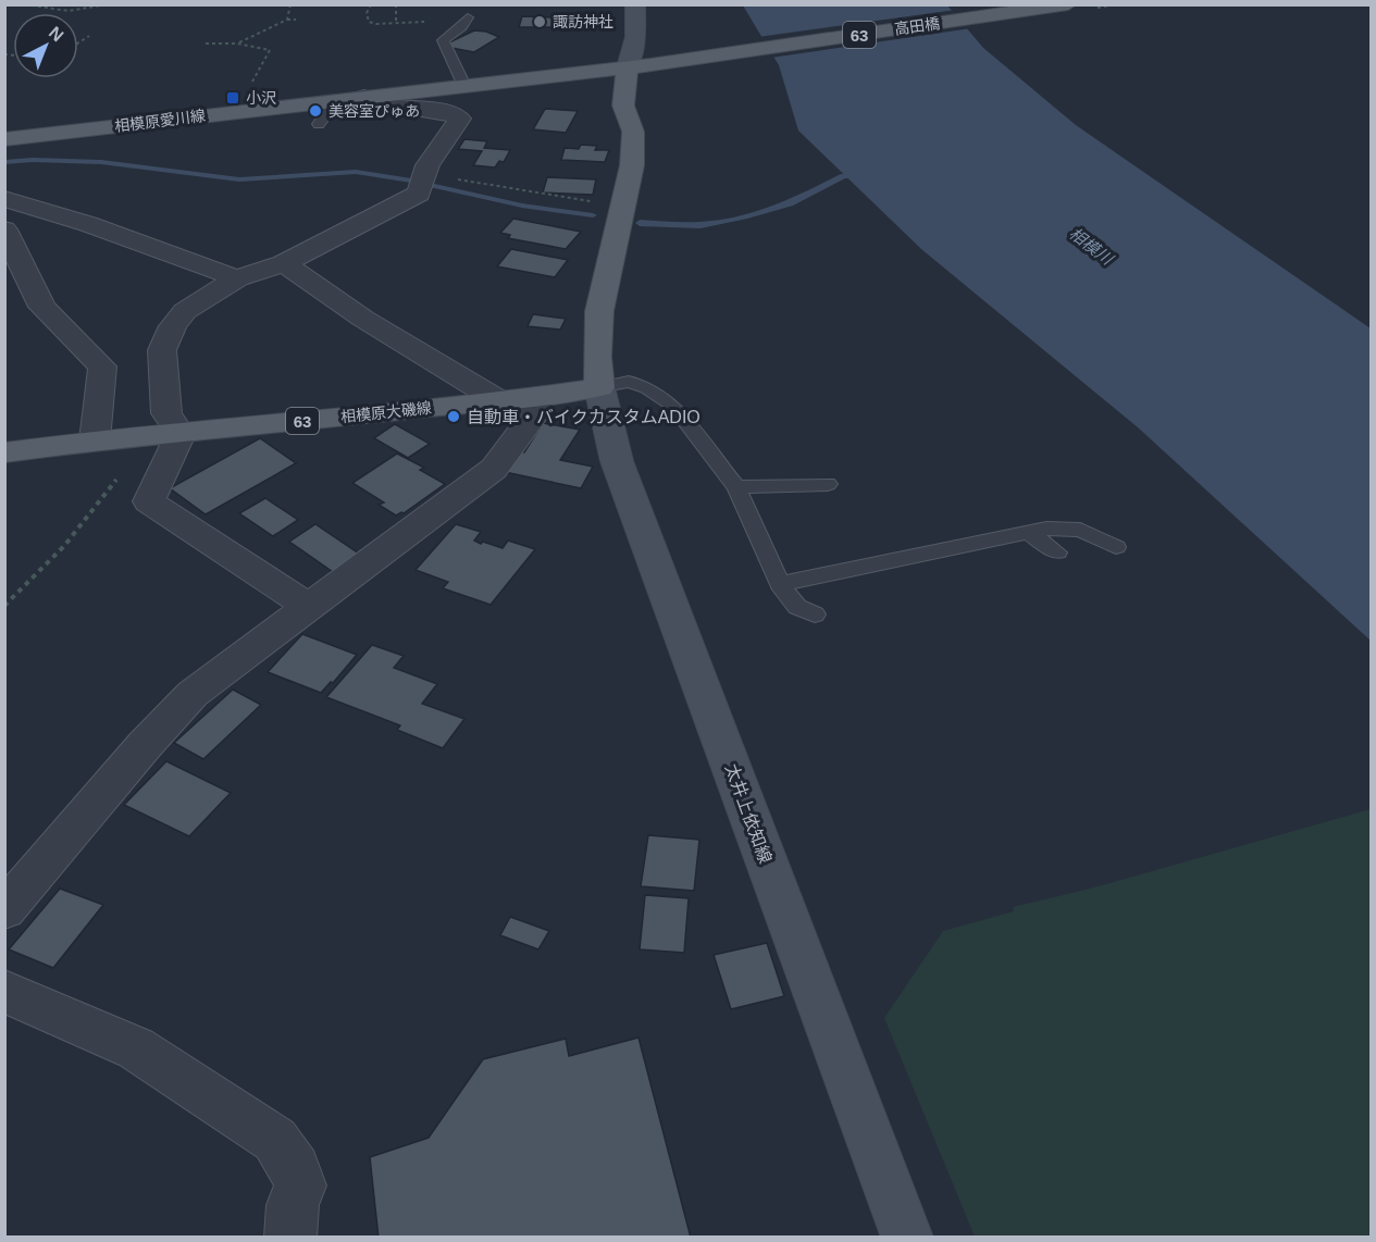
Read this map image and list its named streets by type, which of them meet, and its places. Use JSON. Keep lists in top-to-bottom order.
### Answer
{
  "streets": {
    "main road": [
      "高田橋",
      "63",
      "相模原愛川線",
      "相模原大磯線",
      "太井上依知線"
    ]
  },
  "crossings": [
    ["高田橋", "相模原愛川線"],
    ["相模原大磯線", "太井上依知線"]
  ],
  "water": ["相模川"],
  "places": {
    "other": ["諏訪神社", "美容室ぴゅあ", "自動車・バイクカスタムADIO"],
    "transit": ["小沢"]
  },
  "north": "top right"
}
